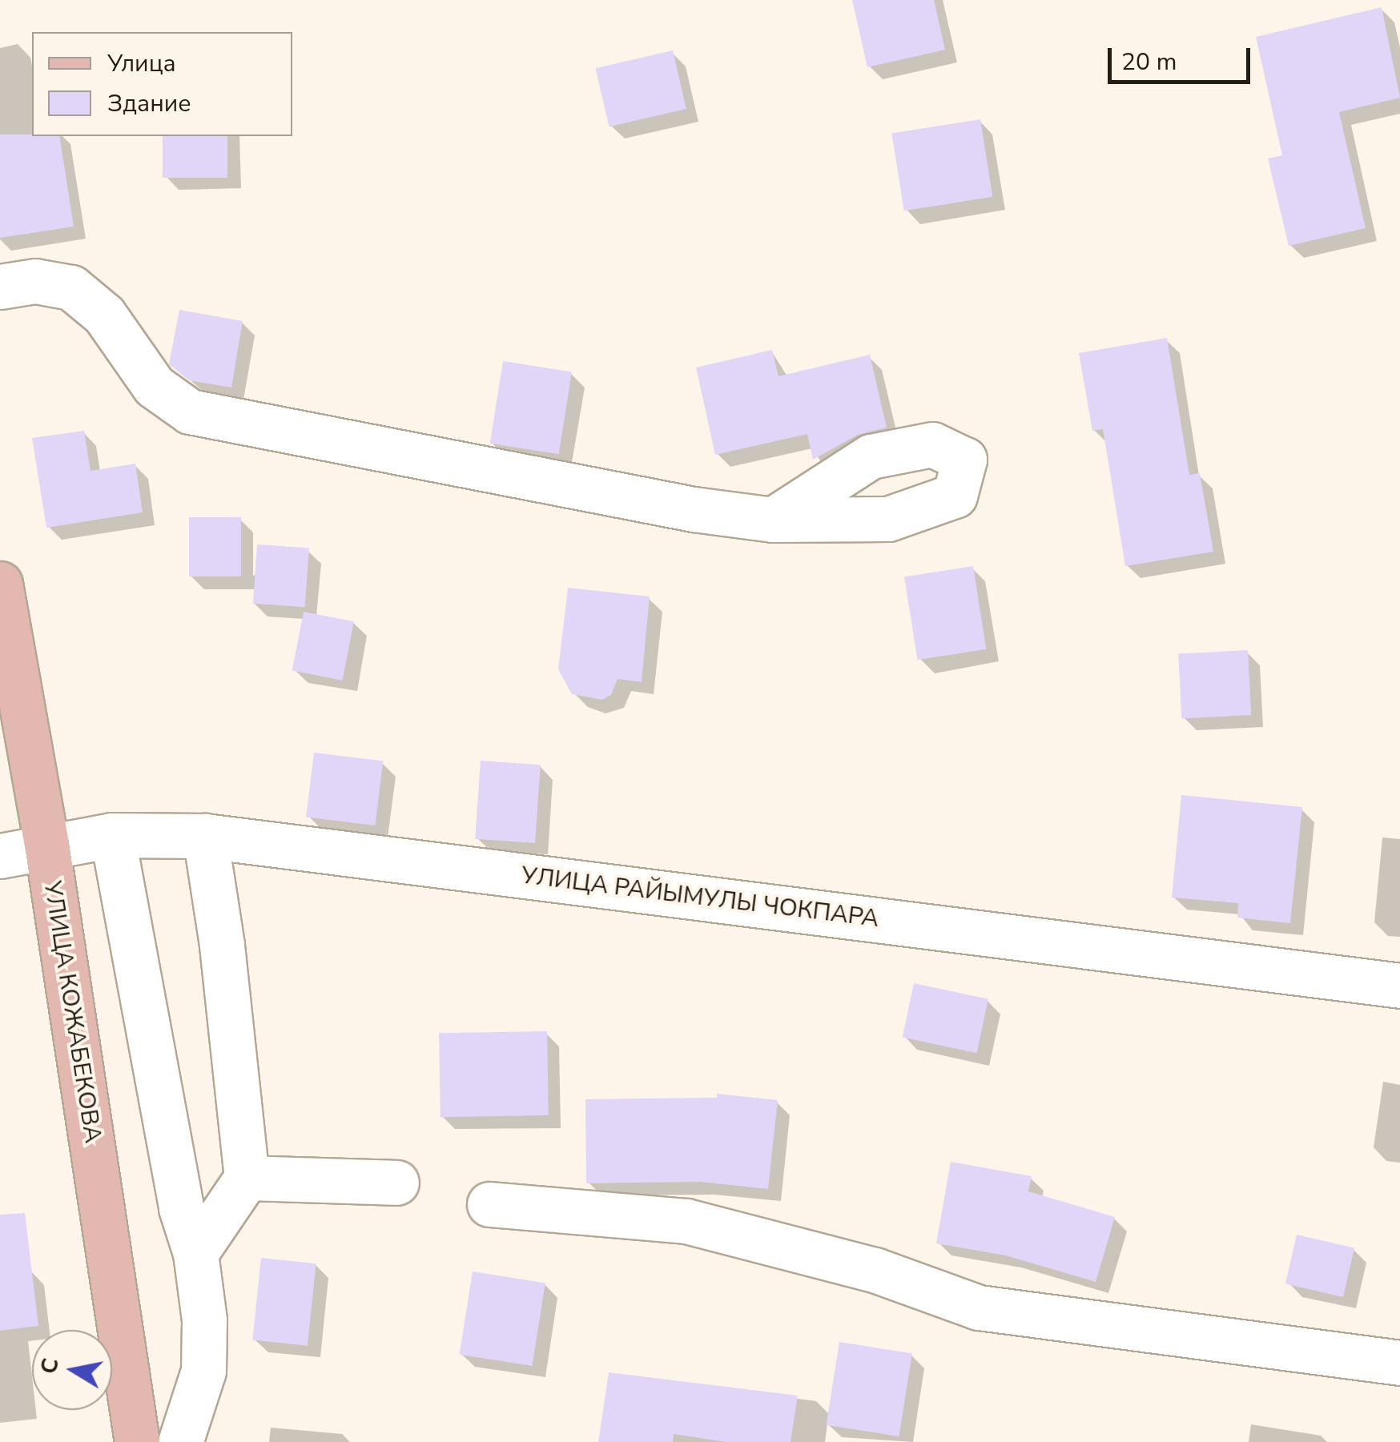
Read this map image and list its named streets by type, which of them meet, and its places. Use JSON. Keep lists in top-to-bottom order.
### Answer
{
  "streets": {
    "main road": ["УЛИЦА КОЖАБЕКОВА"],
    "street": ["УЛИЦА РАЙЫМУЛЫ ЧОКПАРА"]
  },
  "crossings": [
    ["УЛИЦА РАЙЫМУЛЫ ЧОКПАРА", "УЛИЦА КОЖАБЕКОВА"]
  ],
  "legend": ["Улица", "Здание"],
  "scale_bar": "20 m",
  "north": "left"
}
